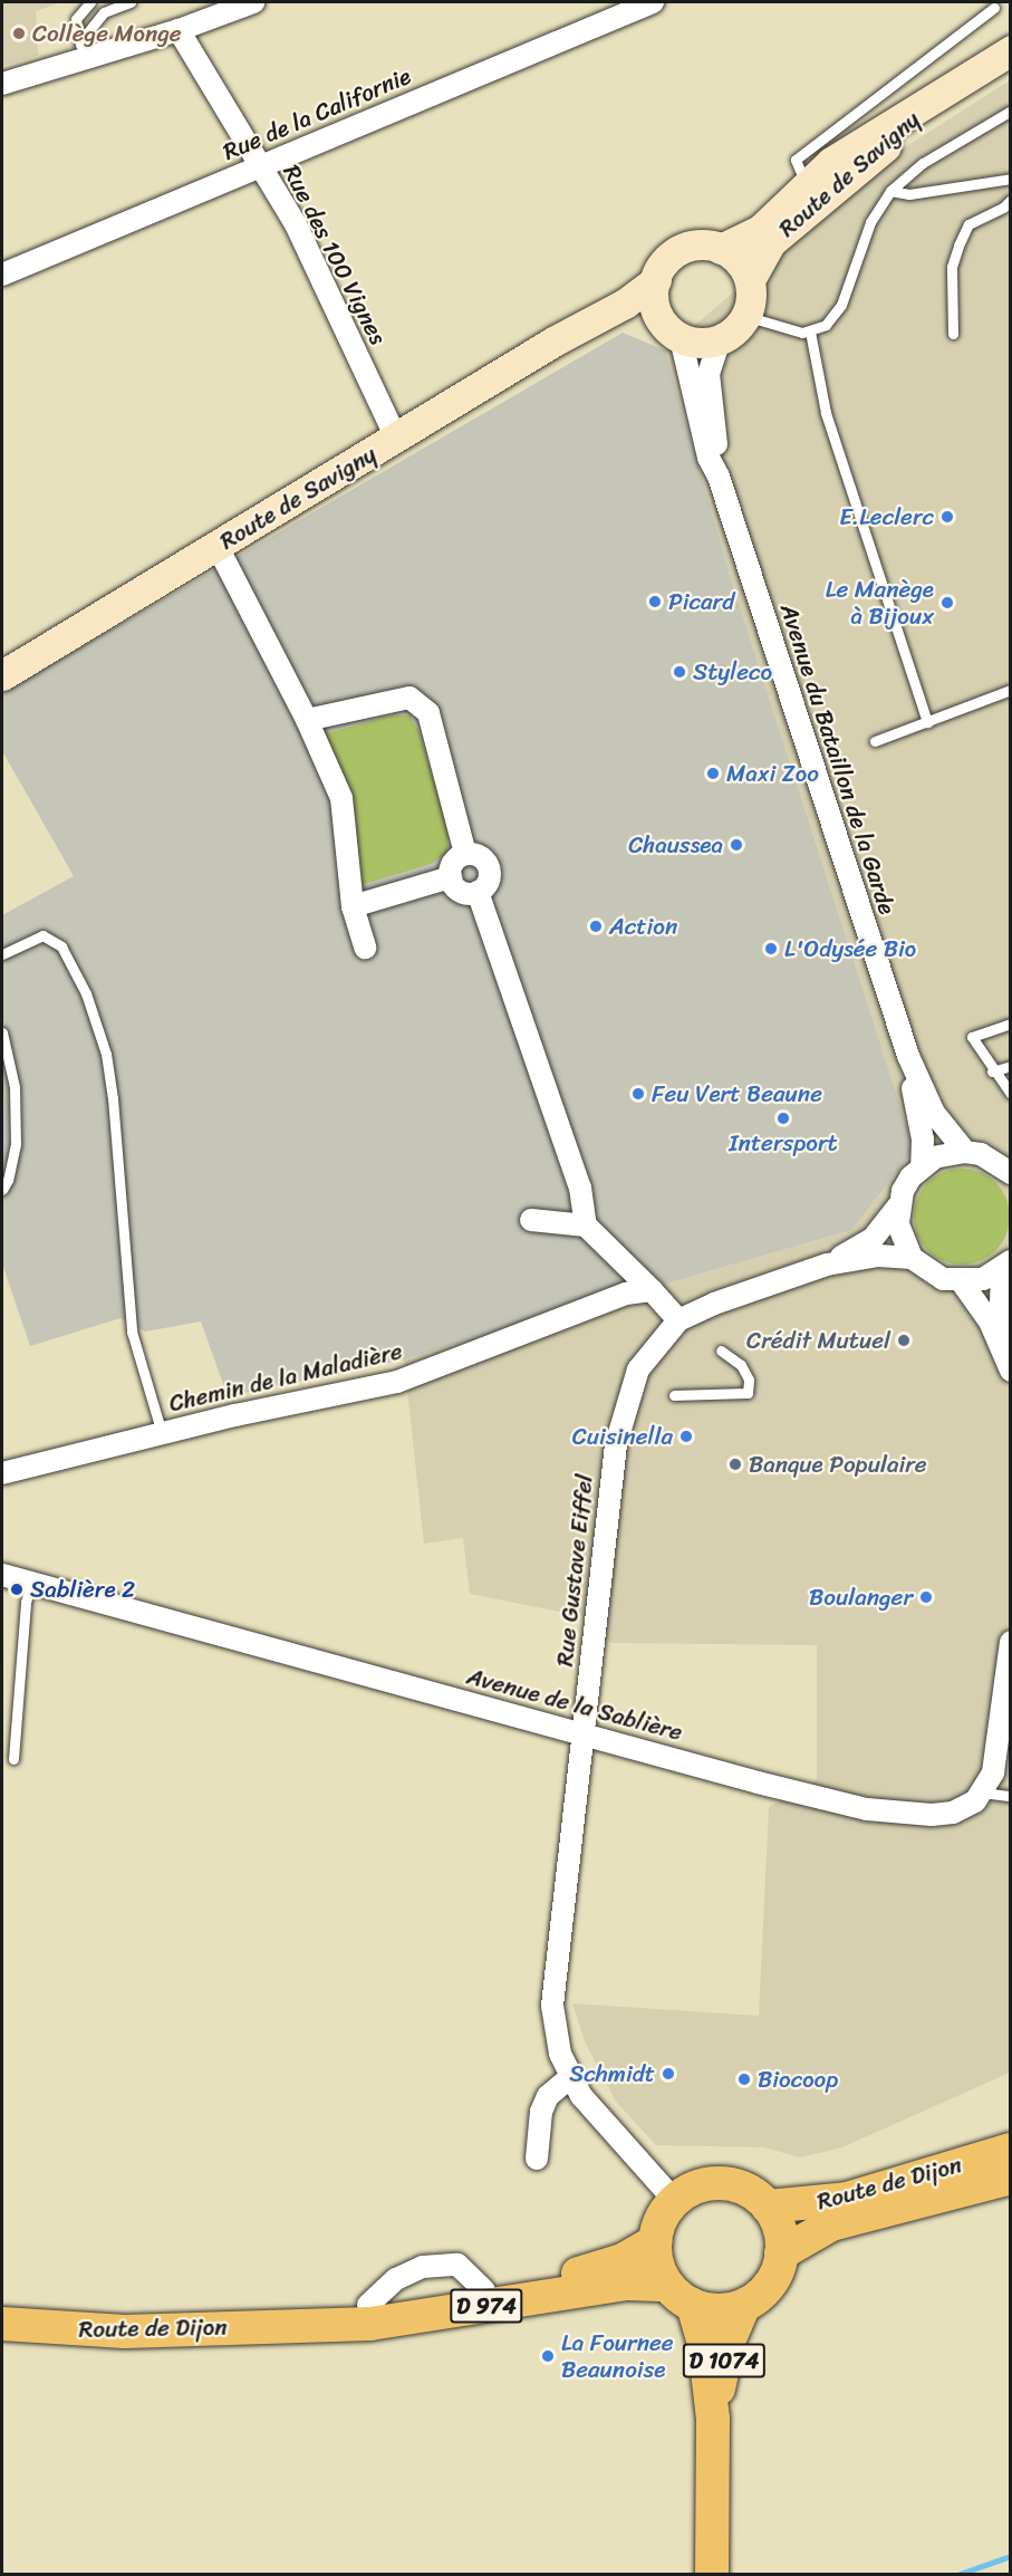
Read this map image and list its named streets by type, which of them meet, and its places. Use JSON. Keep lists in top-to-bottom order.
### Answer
{
  "streets": {
    "main road": [
      "Route de Savigny",
      "Route de Dijon",
      "D 974",
      "D 1074"
    ],
    "street": [
      "Rue de la Californie",
      "Rue des 100 Vignes",
      "Avenue du Bataillon de la Garde",
      "Chemin de la Maladière",
      "Rue Gustave Eiffel",
      "Avenue de la Sablière"
    ]
  },
  "crossings": [
    ["Rue de la Californie", "Rue des 100 Vignes"],
    ["Route de Savigny", "Rue des 100 Vignes"],
    ["Route de Savigny", "Avenue du Bataillon de la Garde"],
    ["Avenue du Bataillon de la Garde", "Rue Gustave Eiffel"],
    ["Rue Gustave Eiffel", "Avenue de la Sablière"],
    ["Rue Gustave Eiffel", "Route de Dijon"],
    ["Rue Gustave Eiffel", "D 1074"],
    ["Route de Dijon", "D 1074"]
  ],
  "places": [
    "Collège Monge",
    "E.Leclerc",
    "Picard",
    "Le Manège à Bijoux",
    "Styleco",
    "Maxi Zoo",
    "Chaussea",
    "Action",
    "L'Odysée Bio",
    "Feu Vert Beaune",
    "Intersport",
    "Crédit Mutuel",
    "Cuisinella",
    "Banque Populaire",
    "Sablière 2",
    "Boulanger",
    "Schmidt",
    "Biocoop",
    "La Fournee Beaunoise"
  ]
}
